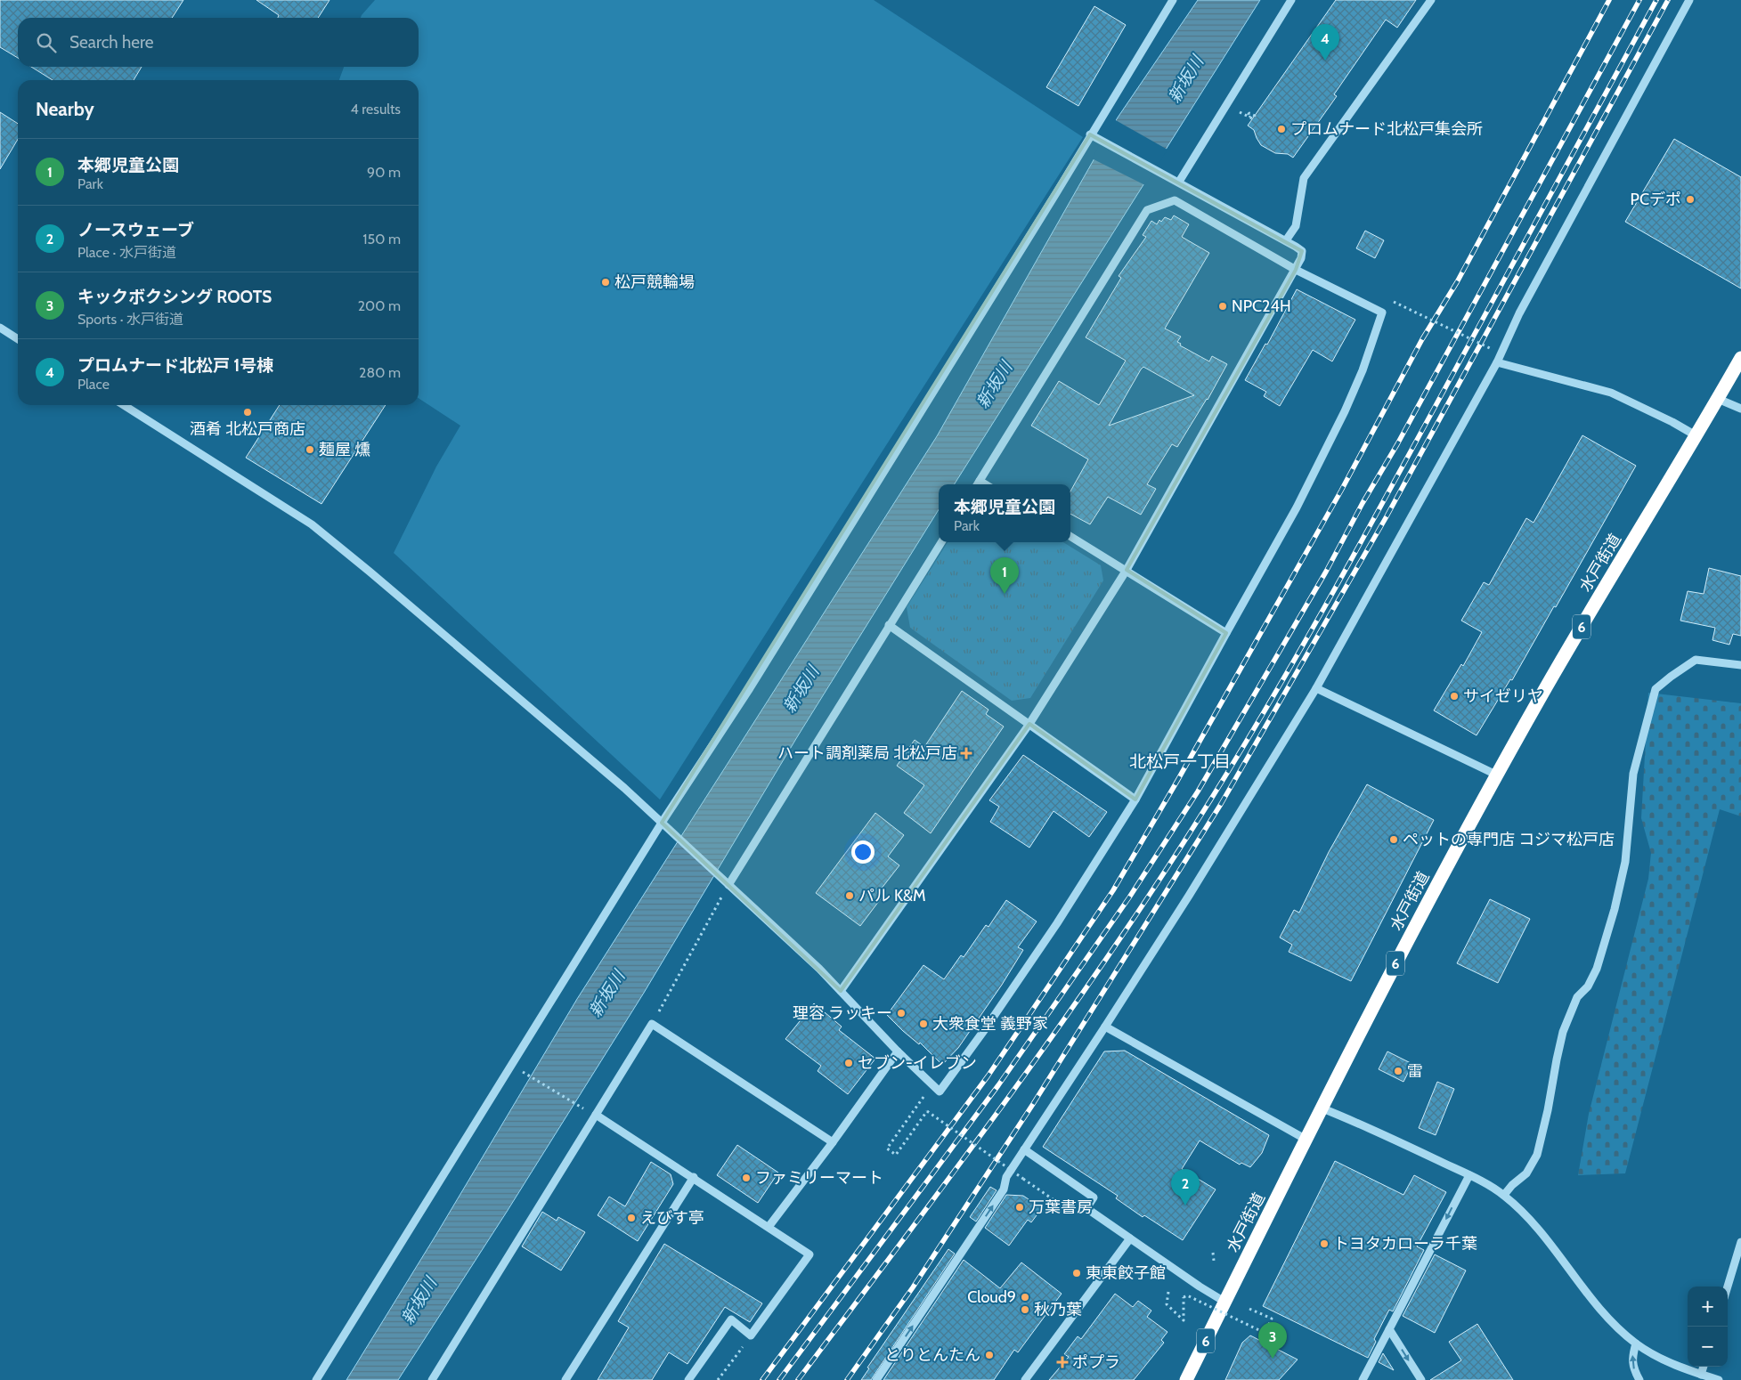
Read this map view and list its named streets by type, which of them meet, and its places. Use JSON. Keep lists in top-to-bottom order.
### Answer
{
  "streets": {
    "highway": ["水戸街道", "6"]
  },
  "districts": ["北松戸一丁目"],
  "water": ["新坂川"],
  "places": {
    "other": [
      "プロムナード北松戸集会所",
      "PCデポ",
      "松戸競輪場",
      "NPC24H",
      "酒肴 北松戸商店",
      "麺屋 燻",
      "サイゼリヤ",
      "ペットの専門店 コジマ松戸店",
      "パル K&M",
      "理容 ラッキー",
      "大衆食堂 義野家",
      "セブン-イレブン",
      "雷",
      "ファミリーマート",
      "万葉書房",
      "えびす亭",
      "トヨタカローラ千葉",
      "東東餃子館",
      "Cloud9",
      "秋乃葉",
      "とりとんたん"
    ],
    "health": ["ハート調剤薬局 北松戸店", "ポプラ"]
  },
  "page": {
    "search": "Search here",
    "pins": [
      "4",
      "1",
      "2",
      "3"
    ],
    "heading": ["Nearby", "4 results"],
    "list": [
      {
        "mark": "1",
        "name": "本郷児童公園",
        "note": "Park",
        "value": "90 m"
      },
      {
        "mark": "2",
        "name": "ノースウェーブ",
        "note": "Place · 水戸街道",
        "value": "150 m"
      },
      {
        "mark": "3",
        "name": "キックボクシング ROOTS",
        "note": "Sports · 水戸街道",
        "value": "200 m"
      },
      {
        "mark": "4",
        "name": "プロムナード北松戸 1号棟",
        "note": "Place",
        "value": "280 m"
      }
    ],
    "popup": ["本郷児童公園", "Park"],
    "map_buttons": ["+", "−"]
  }
}
